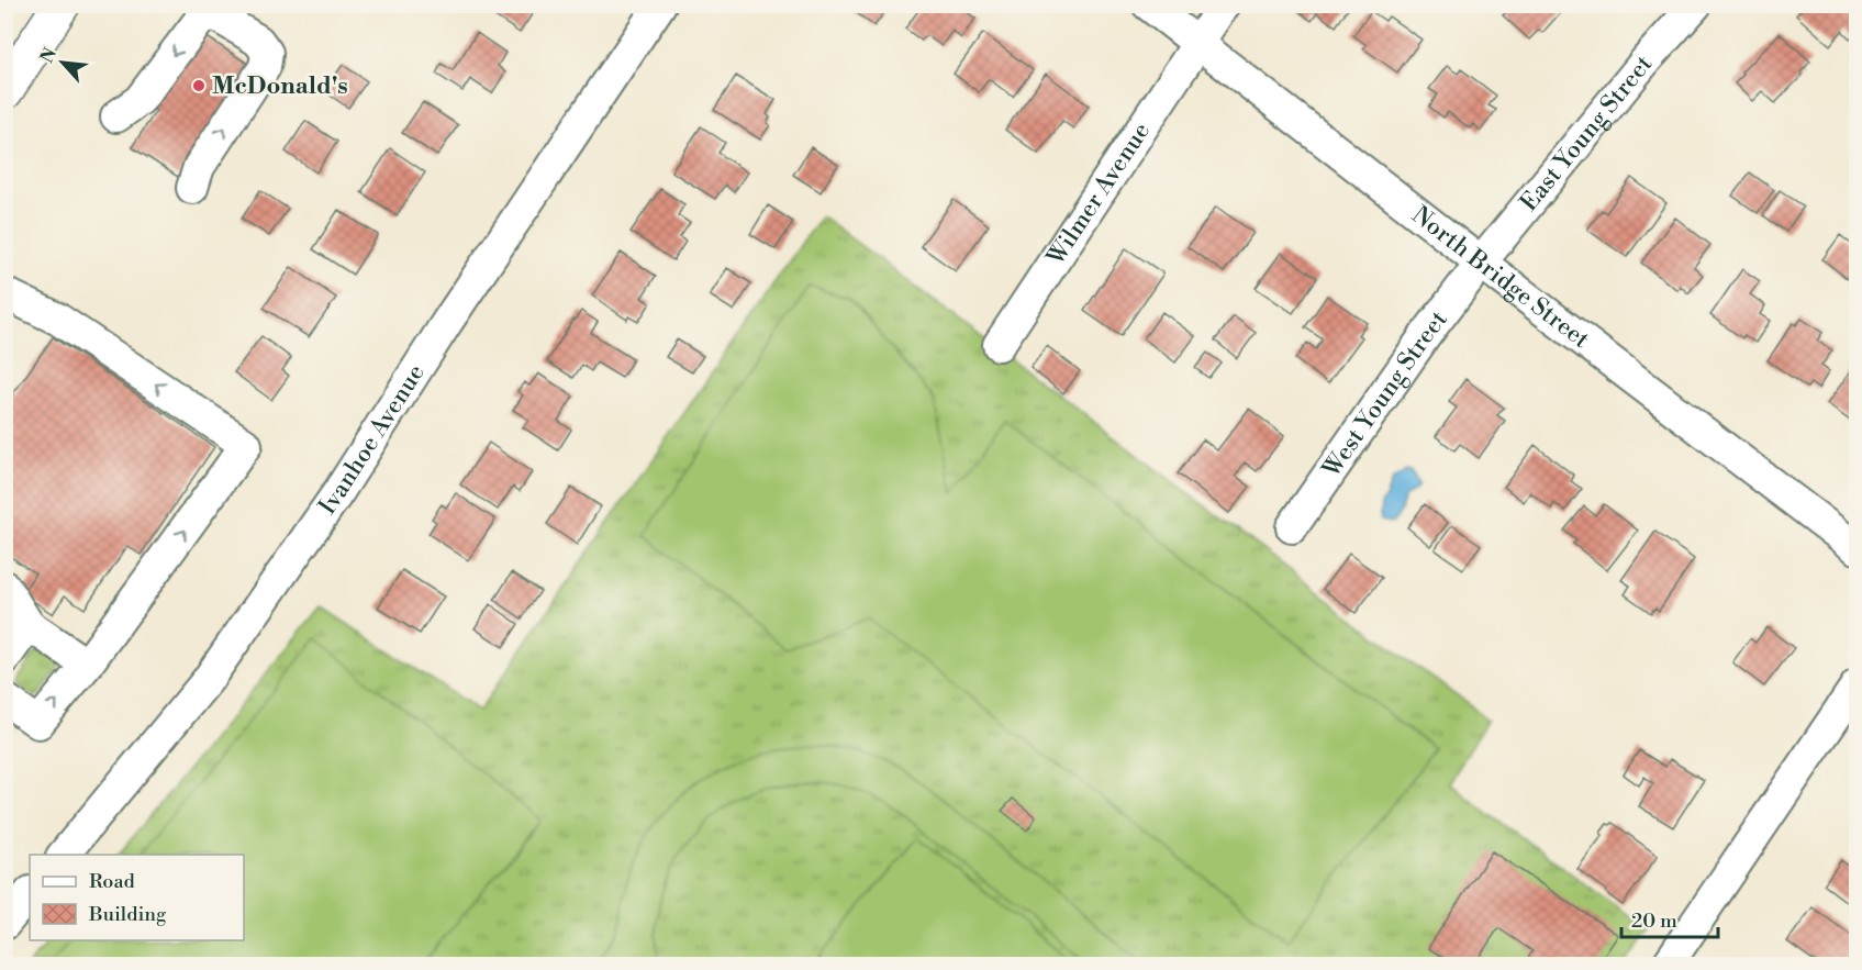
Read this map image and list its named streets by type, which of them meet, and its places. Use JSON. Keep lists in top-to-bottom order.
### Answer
{
  "streets": {
    "street": [
      "East Young Street",
      "Wilmer Avenue",
      "North Bridge Street",
      "West Young Street",
      "Ivanhoe Avenue"
    ]
  },
  "crossings": [
    ["East Young Street", "North Bridge Street"],
    ["East Young Street", "West Young Street"],
    ["Wilmer Avenue", "North Bridge Street"],
    ["North Bridge Street", "West Young Street"]
  ],
  "places": ["McDonald's"],
  "legend": ["Road", "Building"],
  "scale_bar": "20 m",
  "north": "top left"
}
